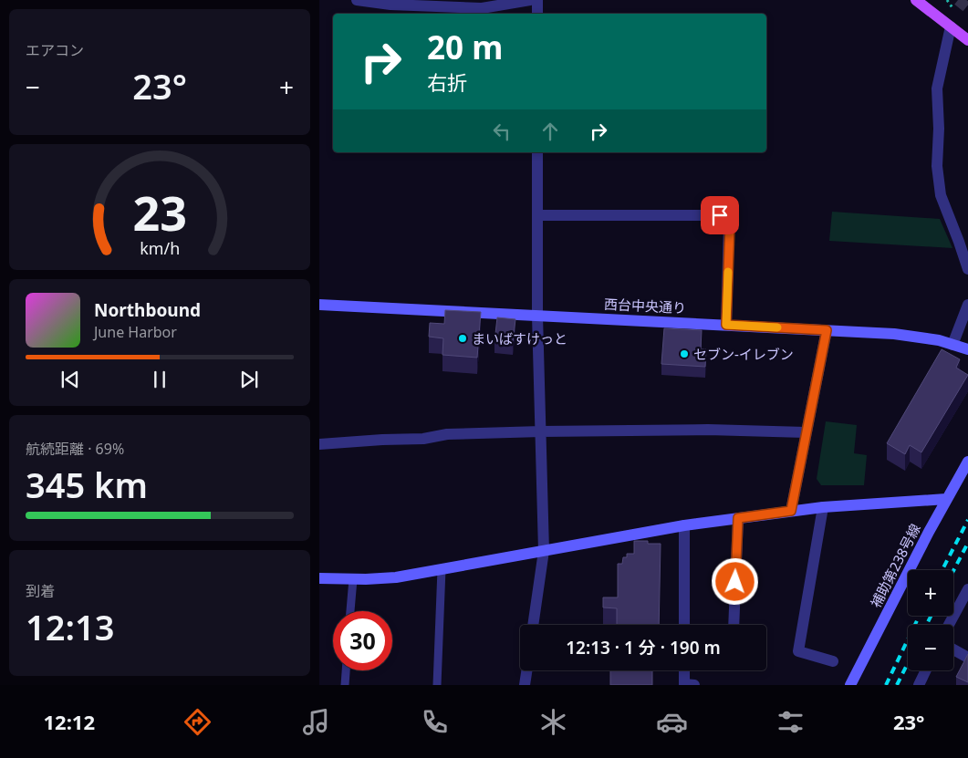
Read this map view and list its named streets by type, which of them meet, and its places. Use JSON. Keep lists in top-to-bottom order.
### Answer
{
  "streets": {
    "street": ["西台中央通り", "補助第238号線"]
  },
  "places": ["まいばすけっと", "セブン-イレブン"],
  "page": {
    "tile": [
      "エアコン",
      ["航続距離 · 69%", "345 km"],
      ["到着", "12:13"]
    ],
    "turn": ["20 m", "右折"],
    "heat": ["−", "23°", "+"],
    "song": ["Northbound", "June Harbor"],
    "map_buttons": ["+", "−"],
    "limit": "30",
    "trip": "12:13 · 1 分 · 190 m",
    "tabs": ["12:12", "23°"],
    "gauge": ["23", "km/h"]
  }
}
